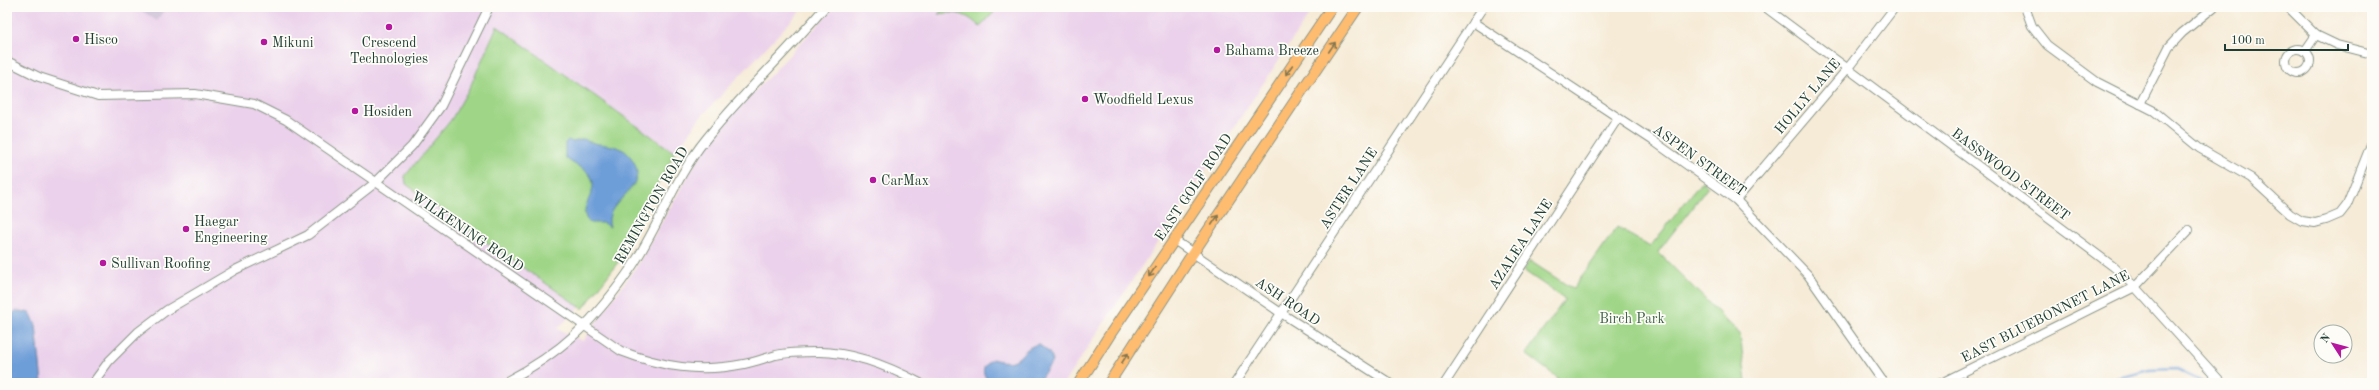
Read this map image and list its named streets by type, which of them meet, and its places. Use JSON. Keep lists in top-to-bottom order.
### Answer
{
  "streets": {
    "main road": ["EAST GOLF ROAD"],
    "street": [
      "HOLLY LANE",
      "ASPEN STREET",
      "BASSWOOD STREET",
      "ASTER LANE",
      "REMINGTON ROAD",
      "WILKENING ROAD",
      "AZALEA LANE",
      "ASH ROAD",
      "EAST BLUEBONNET LANE"
    ]
  },
  "crossings": [
    ["HOLLY LANE", "ASPEN STREET"],
    ["HOLLY LANE", "BASSWOOD STREET"],
    ["ASPEN STREET", "ASTER LANE"],
    ["ASPEN STREET", "AZALEA LANE"],
    ["BASSWOOD STREET", "EAST BLUEBONNET LANE"],
    ["EAST GOLF ROAD", "ASH ROAD"],
    ["ASTER LANE", "ASH ROAD"],
    ["REMINGTON ROAD", "WILKENING ROAD"]
  ],
  "parks": ["Birch Park"],
  "places": [
    "Crescend Technologies",
    "Hisco",
    "Mikuni",
    "Bahama Breeze",
    "Woodfield Lexus",
    "Hosiden",
    "CarMax",
    "Haegar Engineering",
    "Sullivan Roofing"
  ],
  "scale_bar": "100 m",
  "north": "top left"
}
